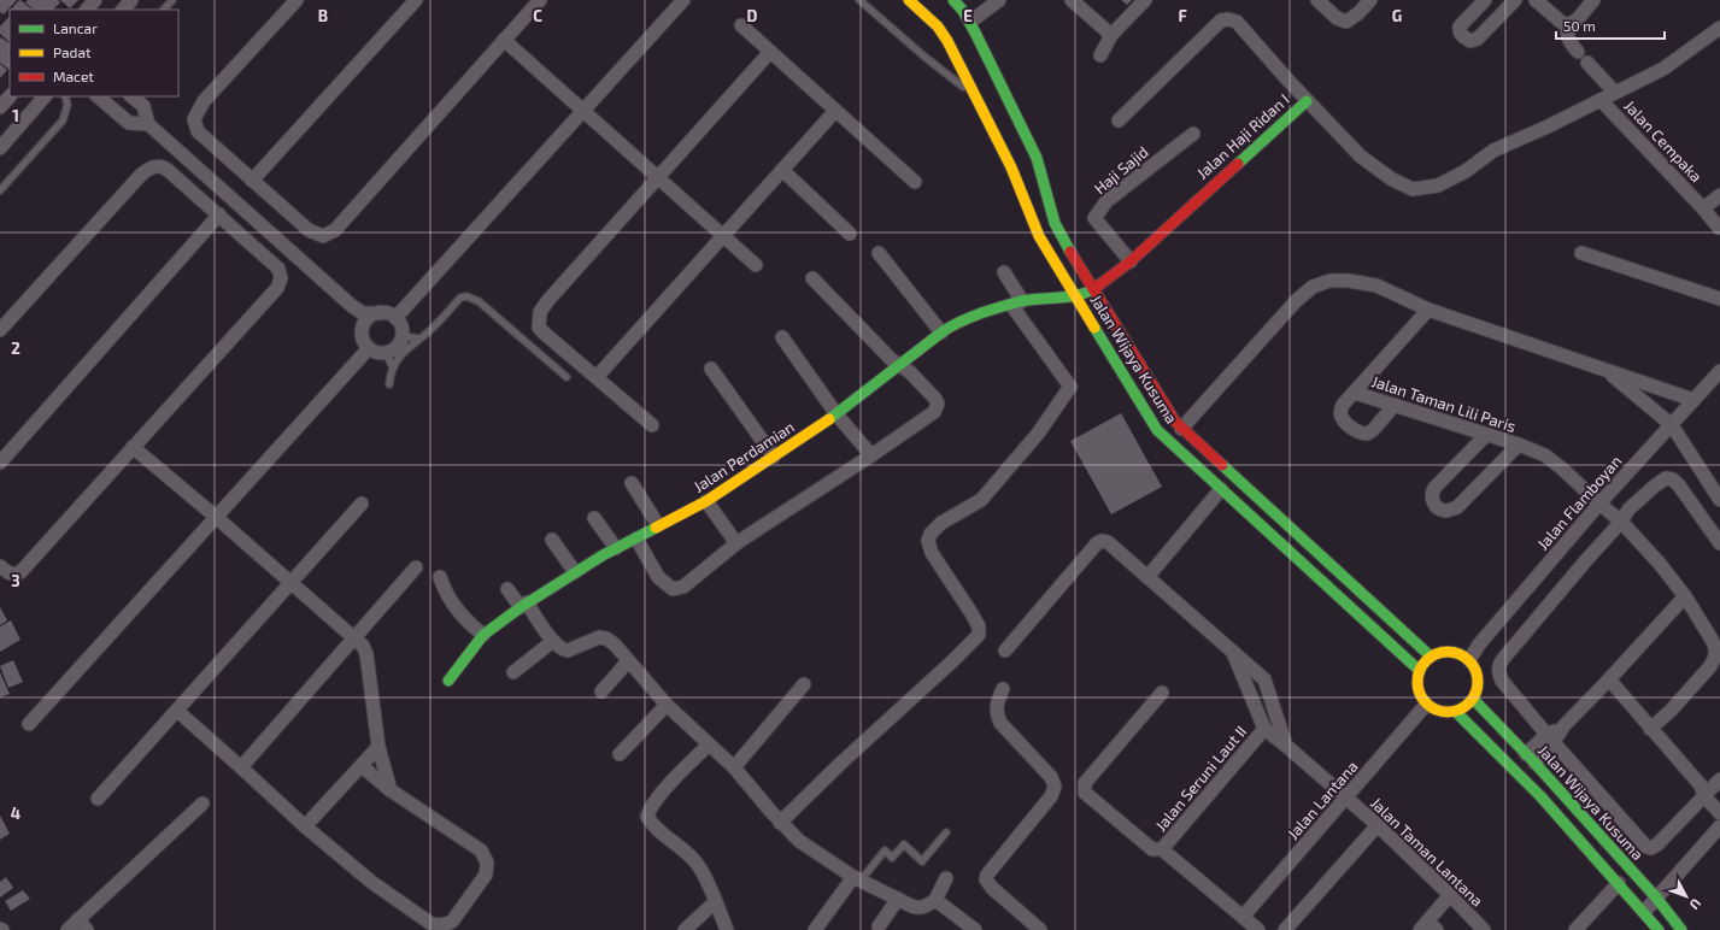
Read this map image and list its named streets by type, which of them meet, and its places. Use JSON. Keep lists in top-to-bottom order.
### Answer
{
  "streets": {
    "street": [
      "Jalan Haji Ridan I",
      "Jalan Cempaka",
      "Haji Sajid",
      "Jalan Wijaya Kusuma",
      "Jalan Taman Lili Paris",
      "Jalan Perdamian",
      "Jalan Flamboyan",
      "Jalan Seruni Laut II",
      "Jalan Lantana",
      "Jalan Taman Lantana"
    ]
  },
  "crossings": [
    ["Jalan Haji Ridan I", "Jalan Cempaka"],
    ["Jalan Haji Ridan I", "Haji Sajid"],
    ["Jalan Haji Ridan I", "Jalan Wijaya Kusuma"],
    ["Jalan Haji Ridan I", "Jalan Perdamian"],
    ["Jalan Wijaya Kusuma", "Jalan Perdamian"],
    ["Jalan Wijaya Kusuma", "Jalan Flamboyan"],
    ["Jalan Wijaya Kusuma", "Jalan Lantana"],
    ["Jalan Taman Lili Paris", "Jalan Flamboyan"],
    ["Jalan Flamboyan", "Jalan Lantana"],
    ["Jalan Seruni Laut II", "Jalan Taman Lantana"],
    ["Jalan Lantana", "Jalan Taman Lantana"]
  ],
  "legend": ["Lancar", "Padat", "Macet"],
  "scale_bar": "50 m",
  "north": "bottom right",
  "grid": {
    "columns": [
      "B",
      "C",
      "D",
      "E",
      "F",
      "G"
    ],
    "rows": [
      "1",
      "2",
      "3",
      "4"
    ]
  }
}
